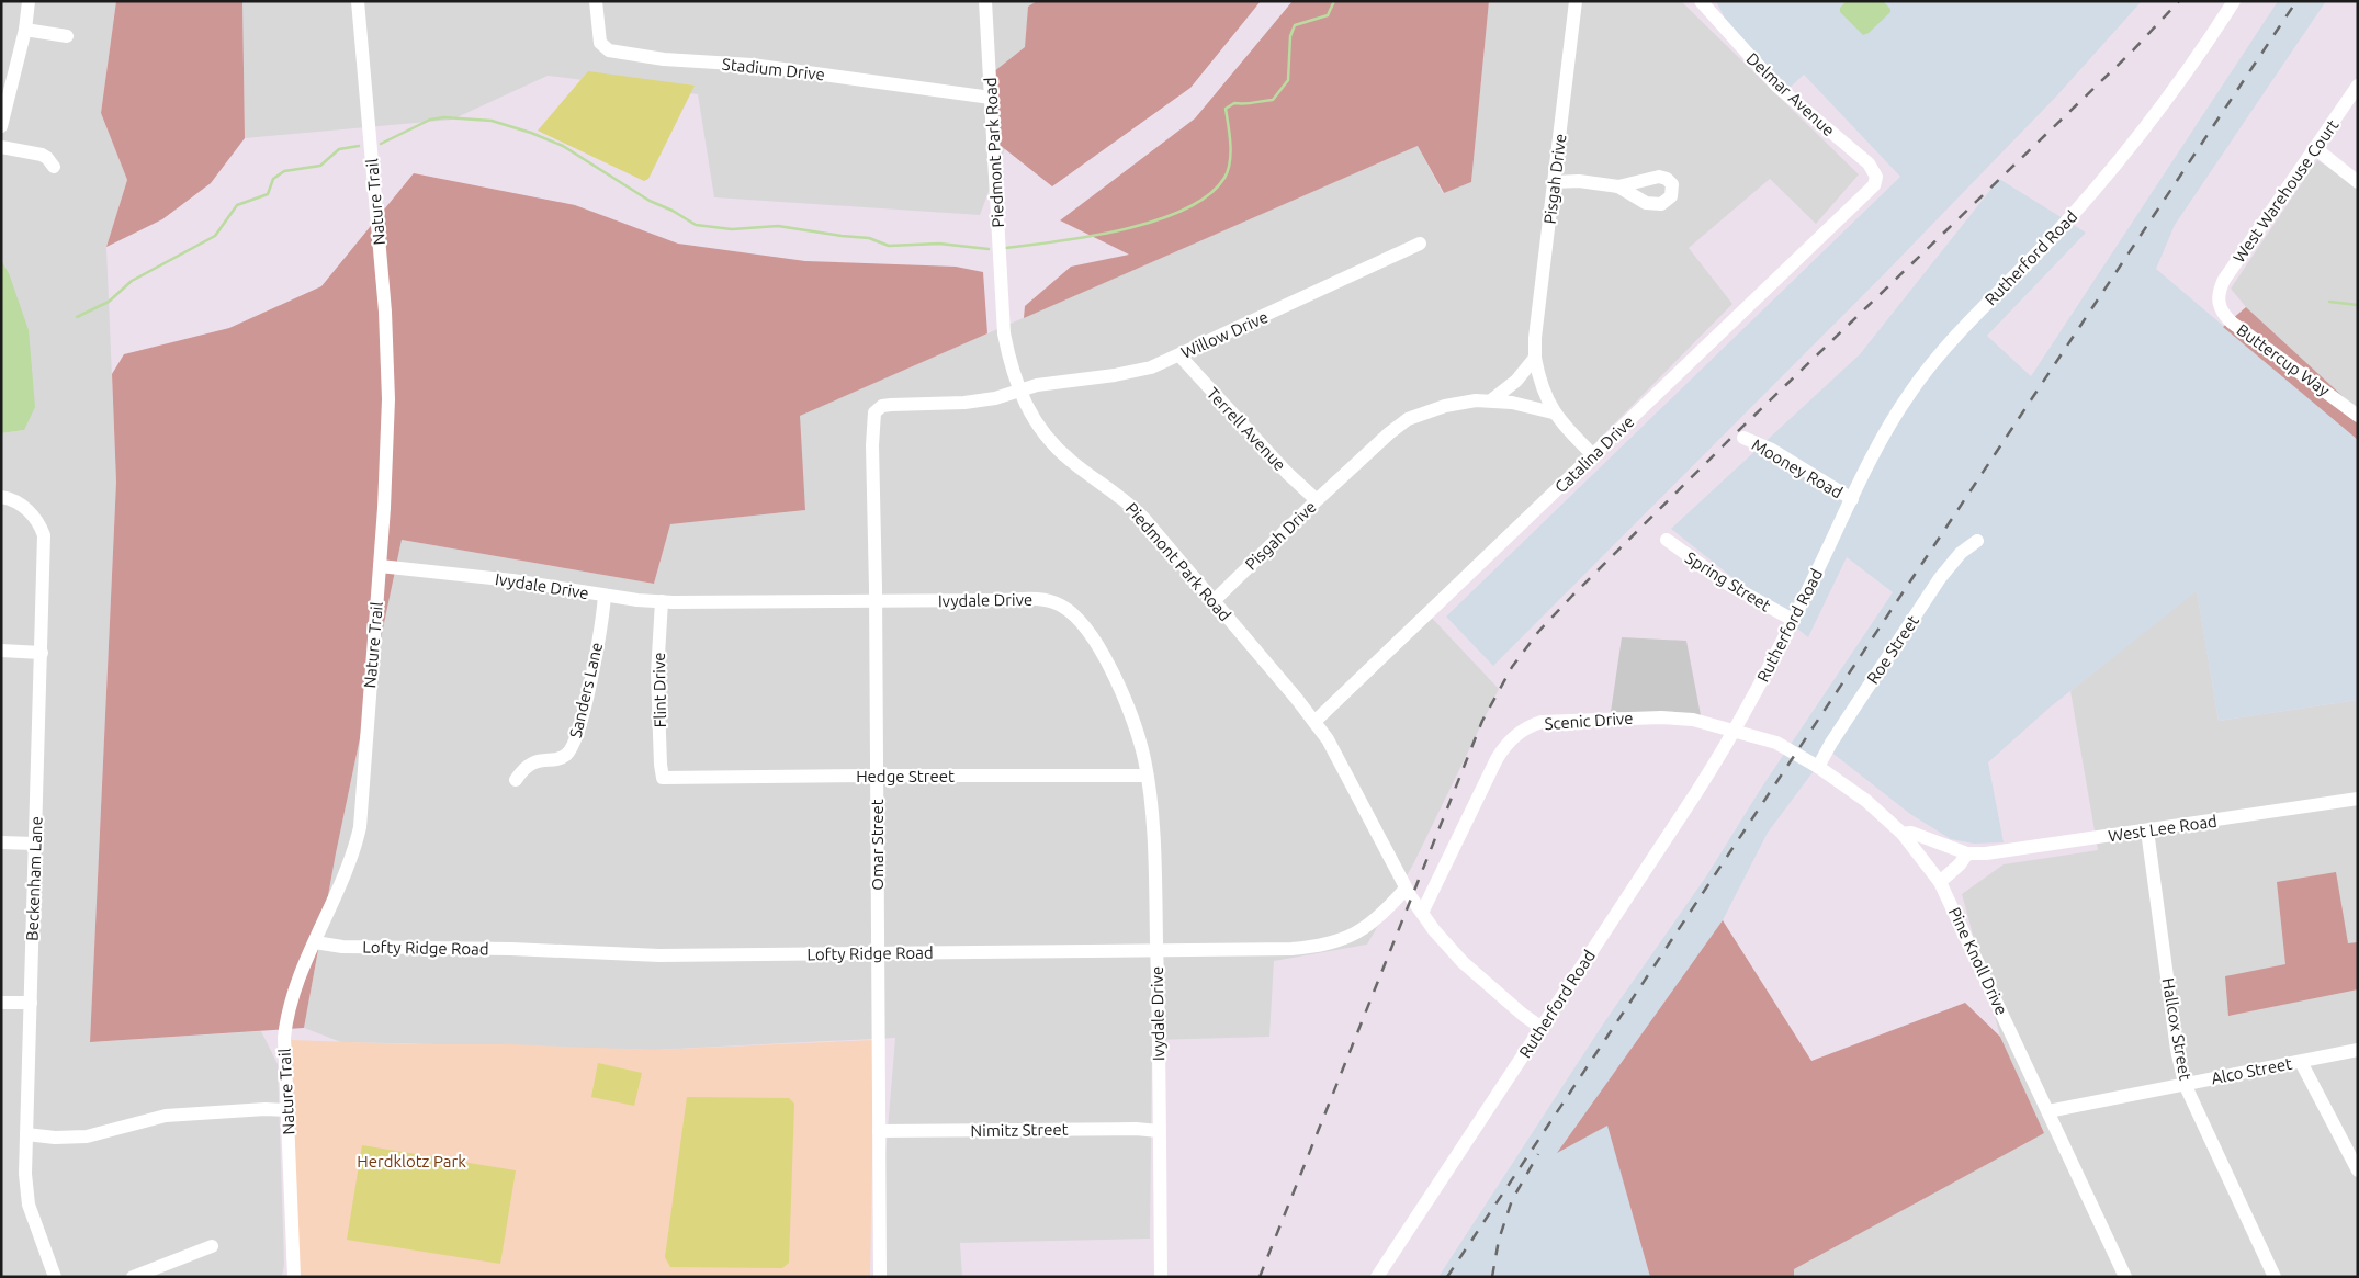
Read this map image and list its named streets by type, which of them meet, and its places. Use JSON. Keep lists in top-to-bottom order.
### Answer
{
  "streets": {
    "street": [
      "Stadium Drive",
      "Delmar Avenue",
      "Piedmont Park Road",
      "Pisgah Drive",
      "West Warehouse Court",
      "Nature Trail",
      "Rutherford Road",
      "Willow Drive",
      "Buttercup Way",
      "Terrell Avenue",
      "Catalina Drive",
      "Mooney Road",
      "Spring Street",
      "Ivydale Drive",
      "Roe Street",
      "Sanders Lane",
      "Flint Drive",
      "Scenic Drive",
      "Hedge Street",
      "West Lee Road",
      "Omar Street",
      "Beckenham Lane",
      "Lofty Ridge Road",
      "Pine Knoll Drive",
      "Hallcox Street",
      "Alco Street",
      "Nimitz Street"
    ]
  },
  "crossings": [
    ["Stadium Drive", "Piedmont Park Road"],
    ["Delmar Avenue", "Catalina Drive"],
    ["Piedmont Park Road", "Pisgah Drive"],
    ["Piedmont Park Road", "Rutherford Road"],
    ["Piedmont Park Road", "Willow Drive"],
    ["Piedmont Park Road", "Catalina Drive"],
    ["Piedmont Park Road", "Scenic Drive"],
    ["Piedmont Park Road", "Lofty Ridge Road"],
    ["Pisgah Drive", "Terrell Avenue"],
    ["Pisgah Drive", "Catalina Drive"],
    ["West Warehouse Court", "Buttercup Way"],
    ["Nature Trail", "Ivydale Drive"],
    ["Nature Trail", "Lofty Ridge Road"],
    ["Rutherford Road", "Mooney Road"],
    ["Rutherford Road", "Spring Street"],
    ["Rutherford Road", "Scenic Drive"],
    ["Rutherford Road", "Pine Knoll Drive"],
    ["Willow Drive", "Terrell Avenue"],
    ["Willow Drive", "Omar Street"],
    ["Ivydale Drive", "Sanders Lane"],
    ["Ivydale Drive", "Flint Drive"],
    ["Ivydale Drive", "Hedge Street"],
    ["Ivydale Drive", "Omar Street"],
    ["Ivydale Drive", "Lofty Ridge Road"],
    ["Ivydale Drive", "Nimitz Street"],
    ["Roe Street", "Pine Knoll Drive"],
    ["Flint Drive", "Hedge Street"],
    ["Scenic Drive", "Pine Knoll Drive"],
    ["Hedge Street", "Omar Street"],
    ["West Lee Road", "Pine Knoll Drive"],
    ["West Lee Road", "Hallcox Street"],
    ["Omar Street", "Lofty Ridge Road"],
    ["Omar Street", "Nimitz Street"],
    ["Pine Knoll Drive", "Alco Street"],
    ["Hallcox Street", "Alco Street"]
  ],
  "parks": ["Herdklotz Park"]
}
